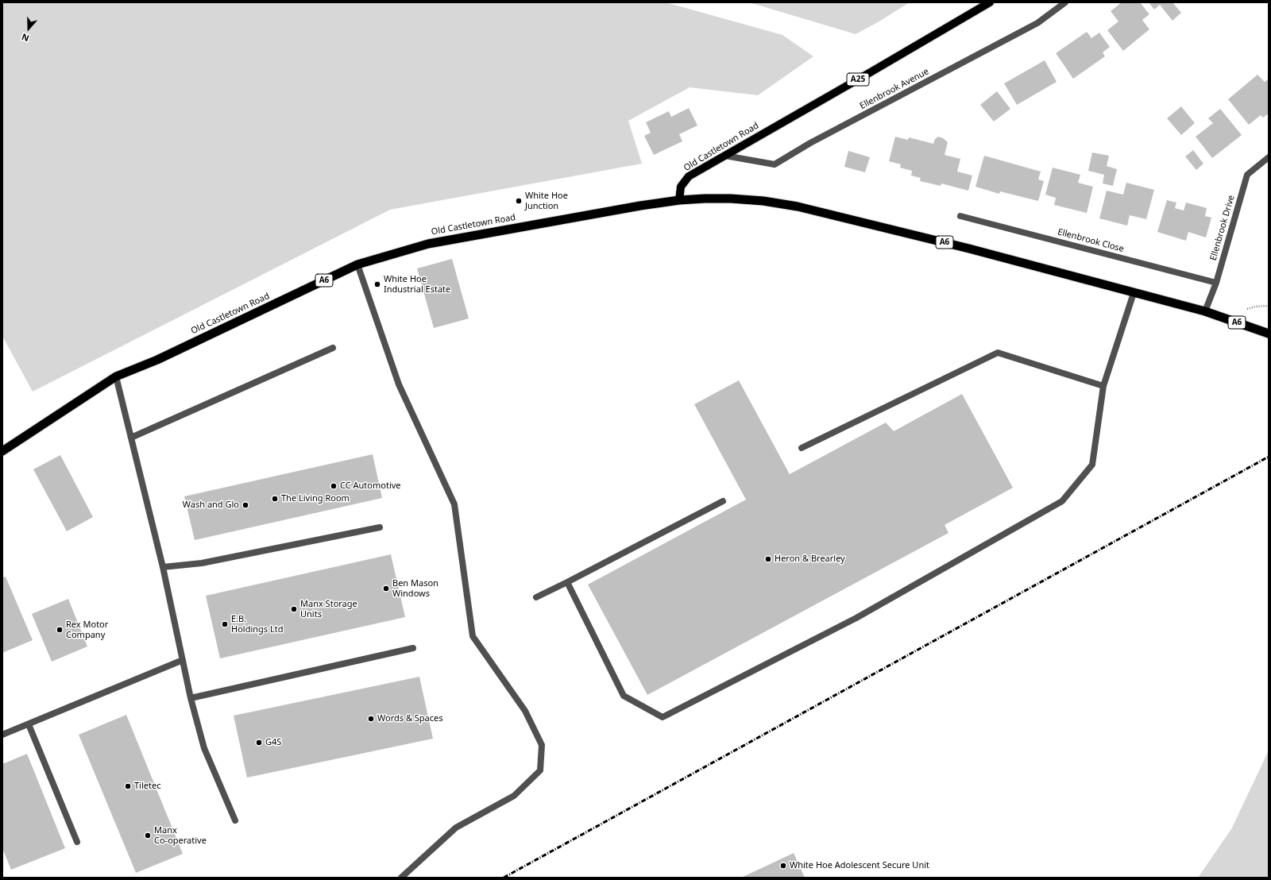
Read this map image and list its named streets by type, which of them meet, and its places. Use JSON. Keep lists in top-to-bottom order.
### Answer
{
  "streets": {
    "highway": ["Old Castletown Road", "A6"],
    "main road": ["A25"],
    "street": ["Ellenbrook Avenue", "Ellenbrook Drive", "Ellenbrook Close"]
  },
  "crossings": [
    ["Ellenbrook Avenue", "Old Castletown Road"],
    ["Old Castletown Road", "A6"],
    ["Ellenbrook Drive", "Ellenbrook Close"],
    ["Ellenbrook Drive", "A6"]
  ],
  "places": [
    "White Hoe Junction",
    "White Hoe Industrial Estate",
    "CC Automotive",
    "The Living Room",
    "Wash and Glo",
    "Heron & Brearley",
    "Ben Mason Windows",
    "Manx Storage Units",
    "E.B. Holdings Ltd",
    "Rex Motor Company",
    "Words & Spaces",
    "G4S",
    "Tiletec",
    "Manx Co-operative",
    "White Hoe Adolescent Secure Unit"
  ],
  "north": "bottom"
}
